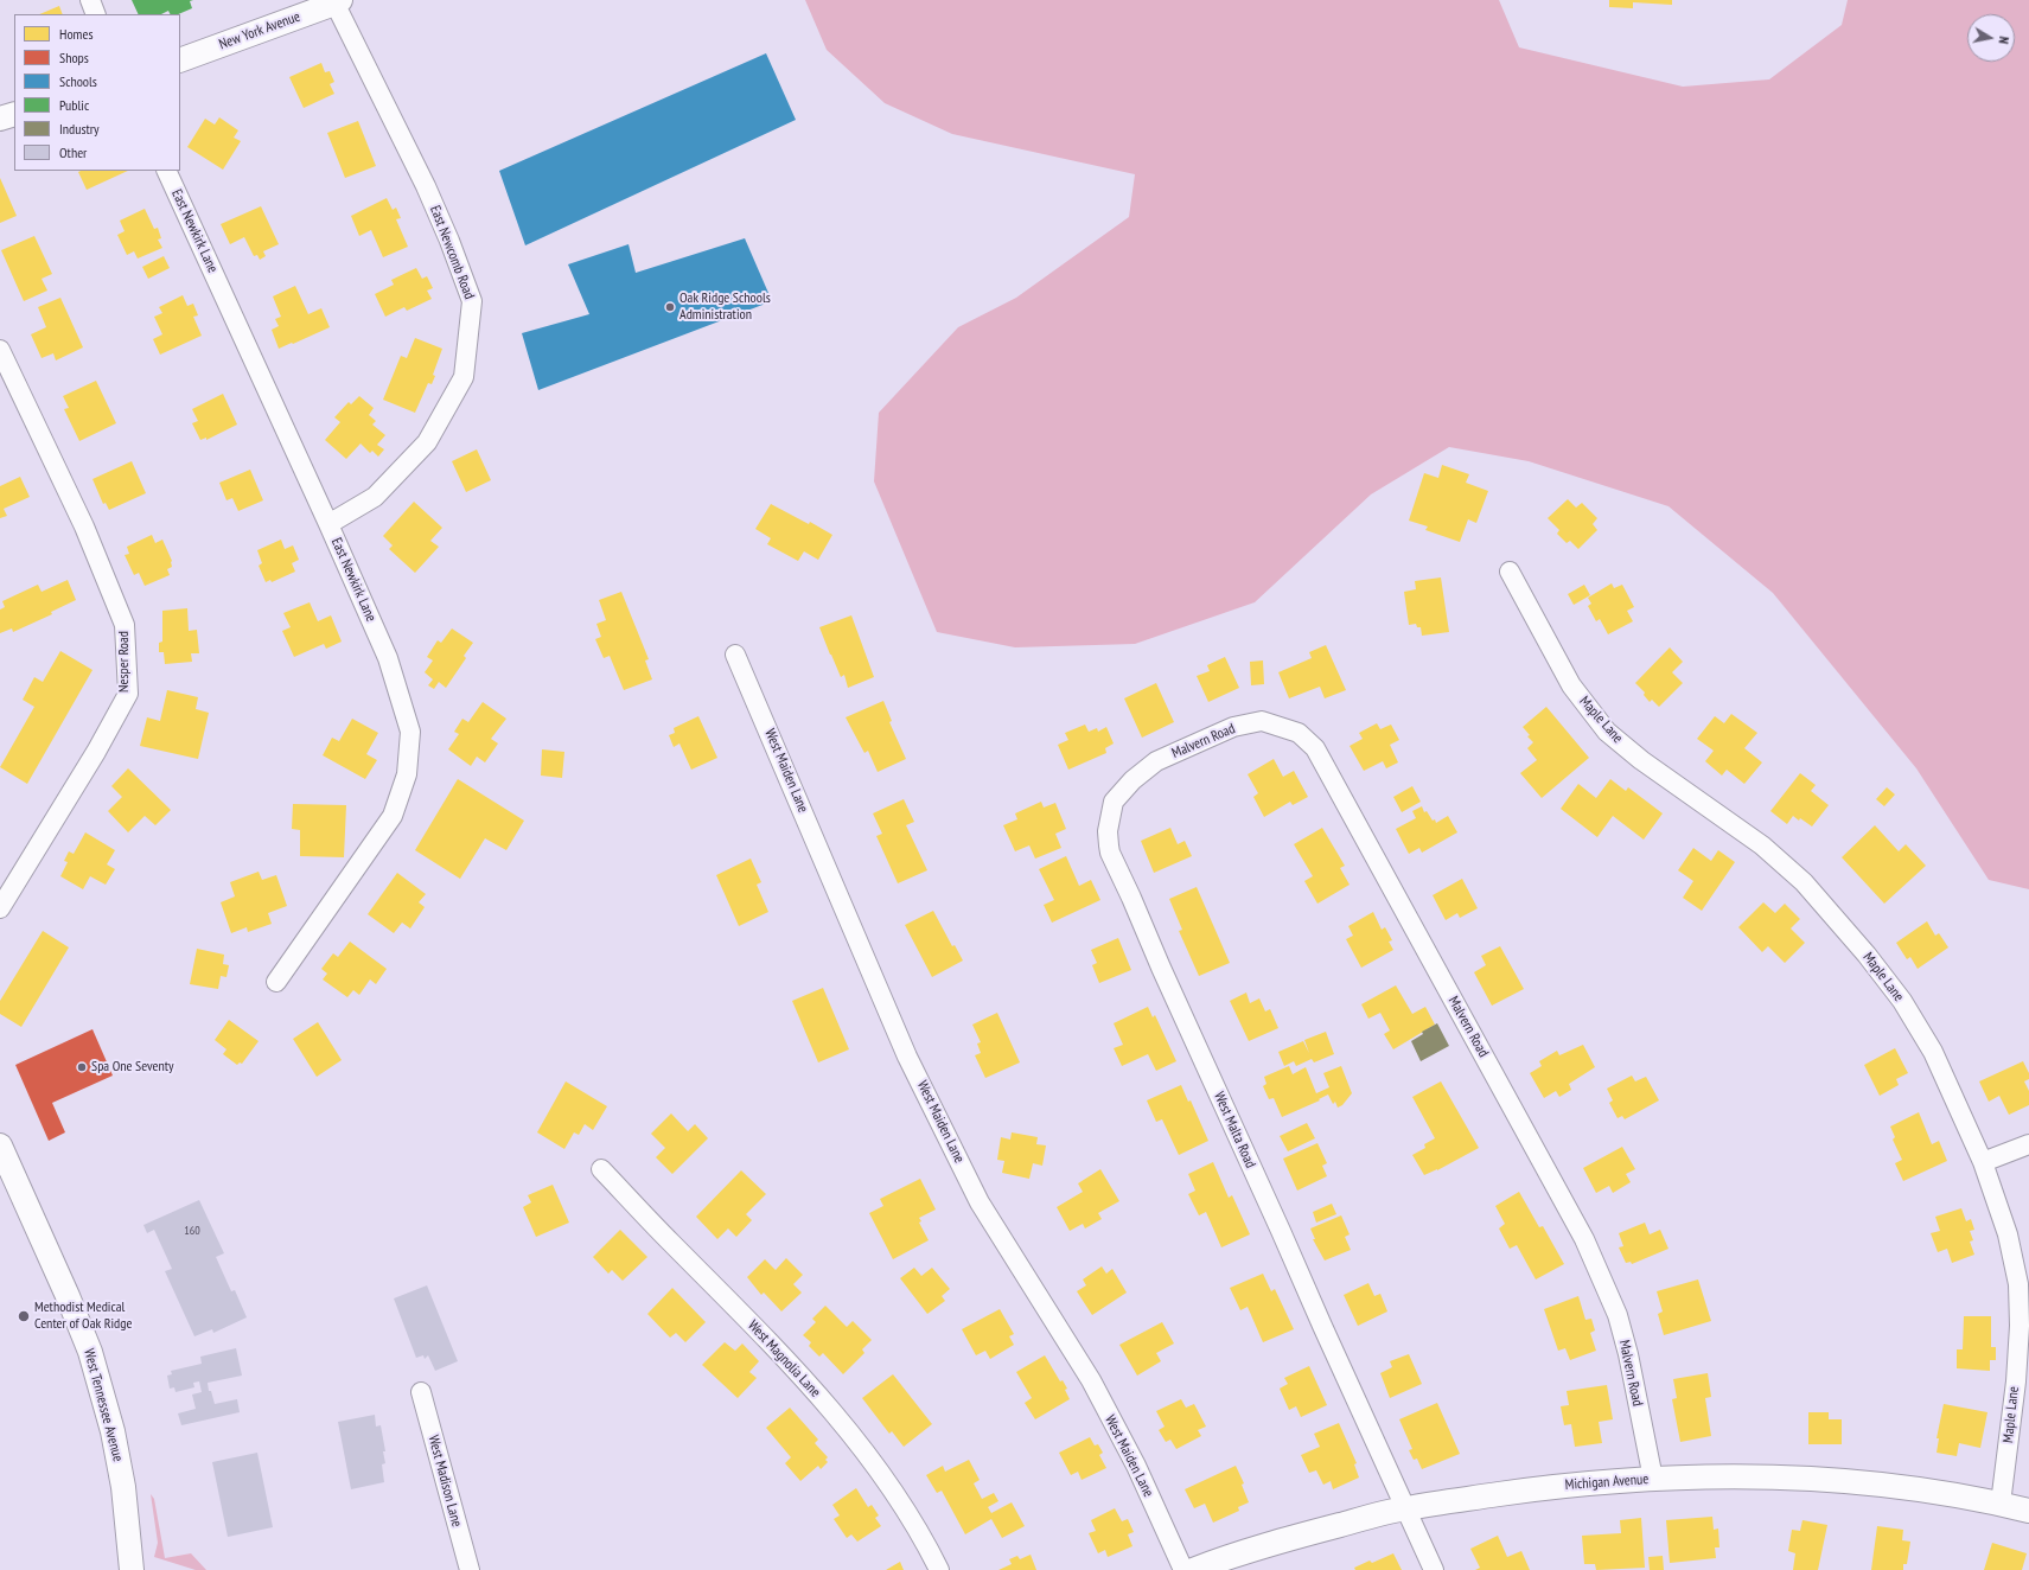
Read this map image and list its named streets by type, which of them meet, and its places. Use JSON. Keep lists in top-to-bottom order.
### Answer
{
  "streets": {
    "street": [
      "New York Avenue",
      "East Newkirk Lane",
      "East Newcomb Road",
      "Nesper Road",
      "Maple Lane",
      "Malvern Road",
      "West Maiden Lane",
      "West Malta Road",
      "West Magnolia Lane",
      "West Tennessee Avenue",
      "West Madison Lane",
      "Michigan Avenue"
    ]
  },
  "crossings": [
    ["New York Avenue", "East Newcomb Road"],
    ["East Newkirk Lane", "East Newcomb Road"],
    ["Maple Lane", "Michigan Avenue"],
    ["Malvern Road", "West Malta Road"],
    ["Malvern Road", "Michigan Avenue"],
    ["West Malta Road", "Michigan Avenue"]
  ],
  "places": ["Oak Ridge Schools Administration", "Spa One Seventy", "Methodist Medical Center of Oak Ridge"],
  "house_numbers": ["160"],
  "legend": [
    "Homes",
    "Shops",
    "Schools",
    "Public",
    "Industry",
    "Other"
  ],
  "north": "right"
}
